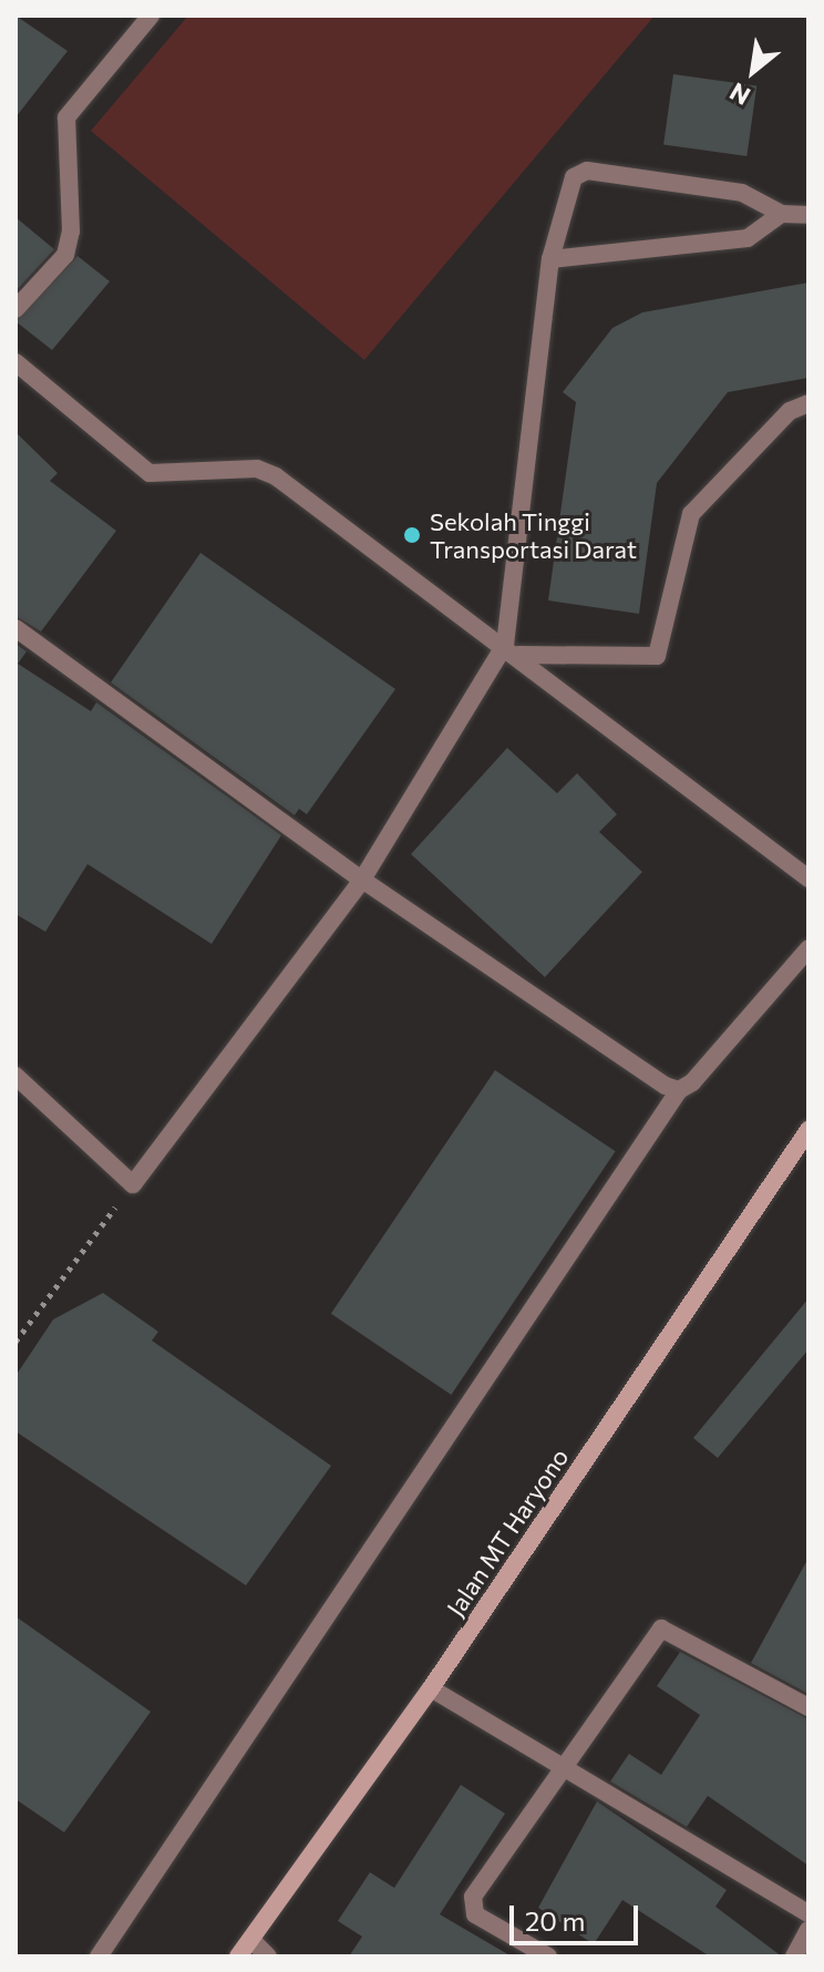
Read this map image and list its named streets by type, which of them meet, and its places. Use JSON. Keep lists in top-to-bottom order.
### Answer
{
  "streets": {
    "main road": ["Jalan MT Haryono"]
  },
  "places": ["Sekolah Tinggi Transportasi Darat"],
  "scale_bar": "20 m",
  "north": "bottom left"
}
